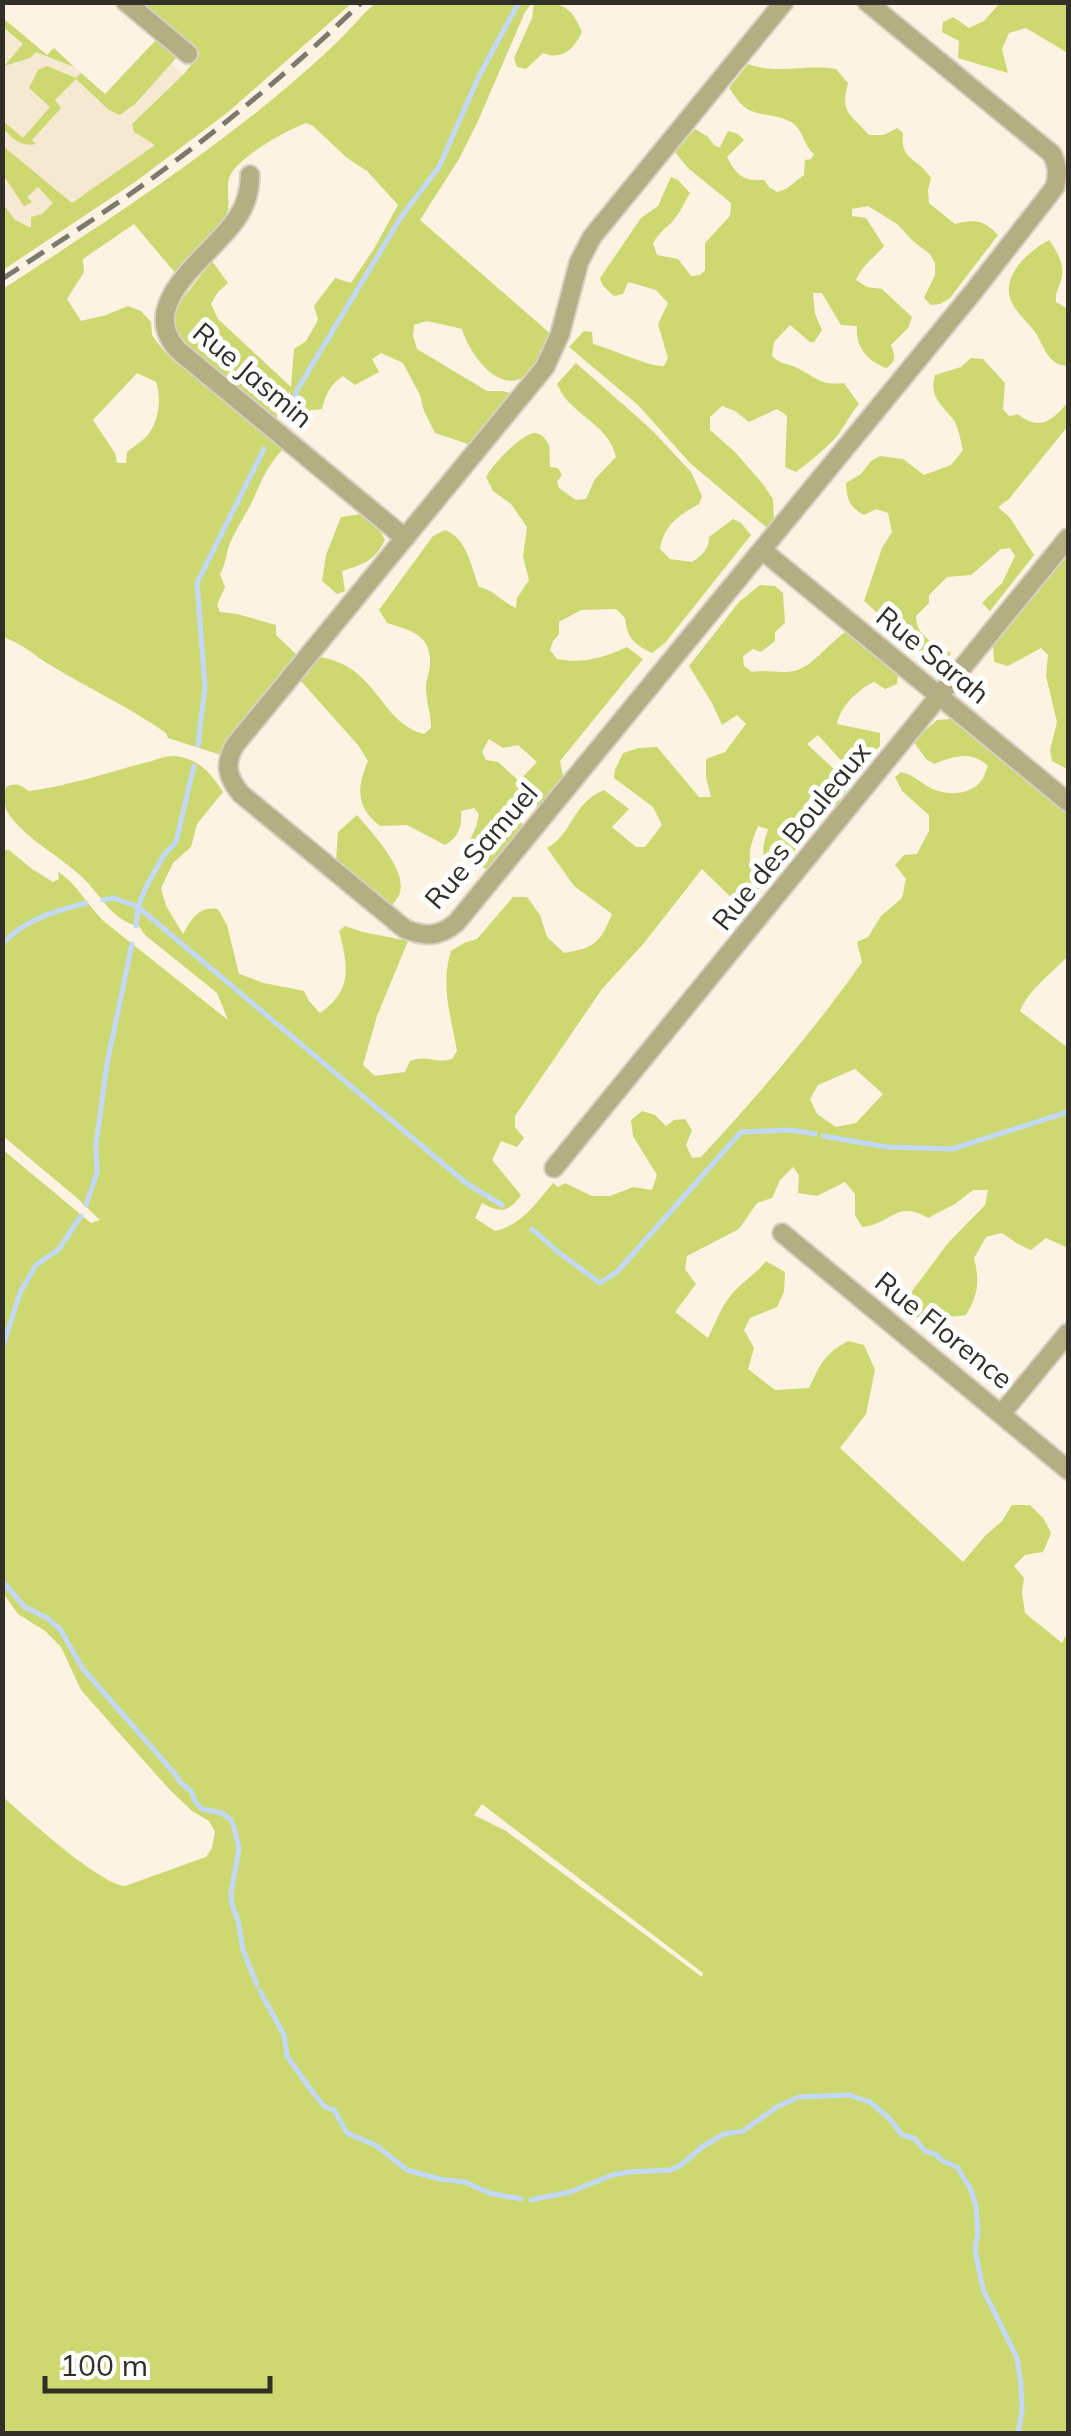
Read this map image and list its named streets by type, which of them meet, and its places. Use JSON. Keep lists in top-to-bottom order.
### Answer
{
  "streets": {
    "street": [
      "Rue Jasmin",
      "Rue Sarah",
      "Rue des Bouleaux",
      "Rue Samuel",
      "Rue Florence"
    ]
  },
  "crossings": [
    ["Rue Jasmin", "Rue Samuel"],
    ["Rue Sarah", "Rue des Bouleaux"],
    ["Rue Sarah", "Rue Samuel"]
  ],
  "scale_bar": "100 m"
}
